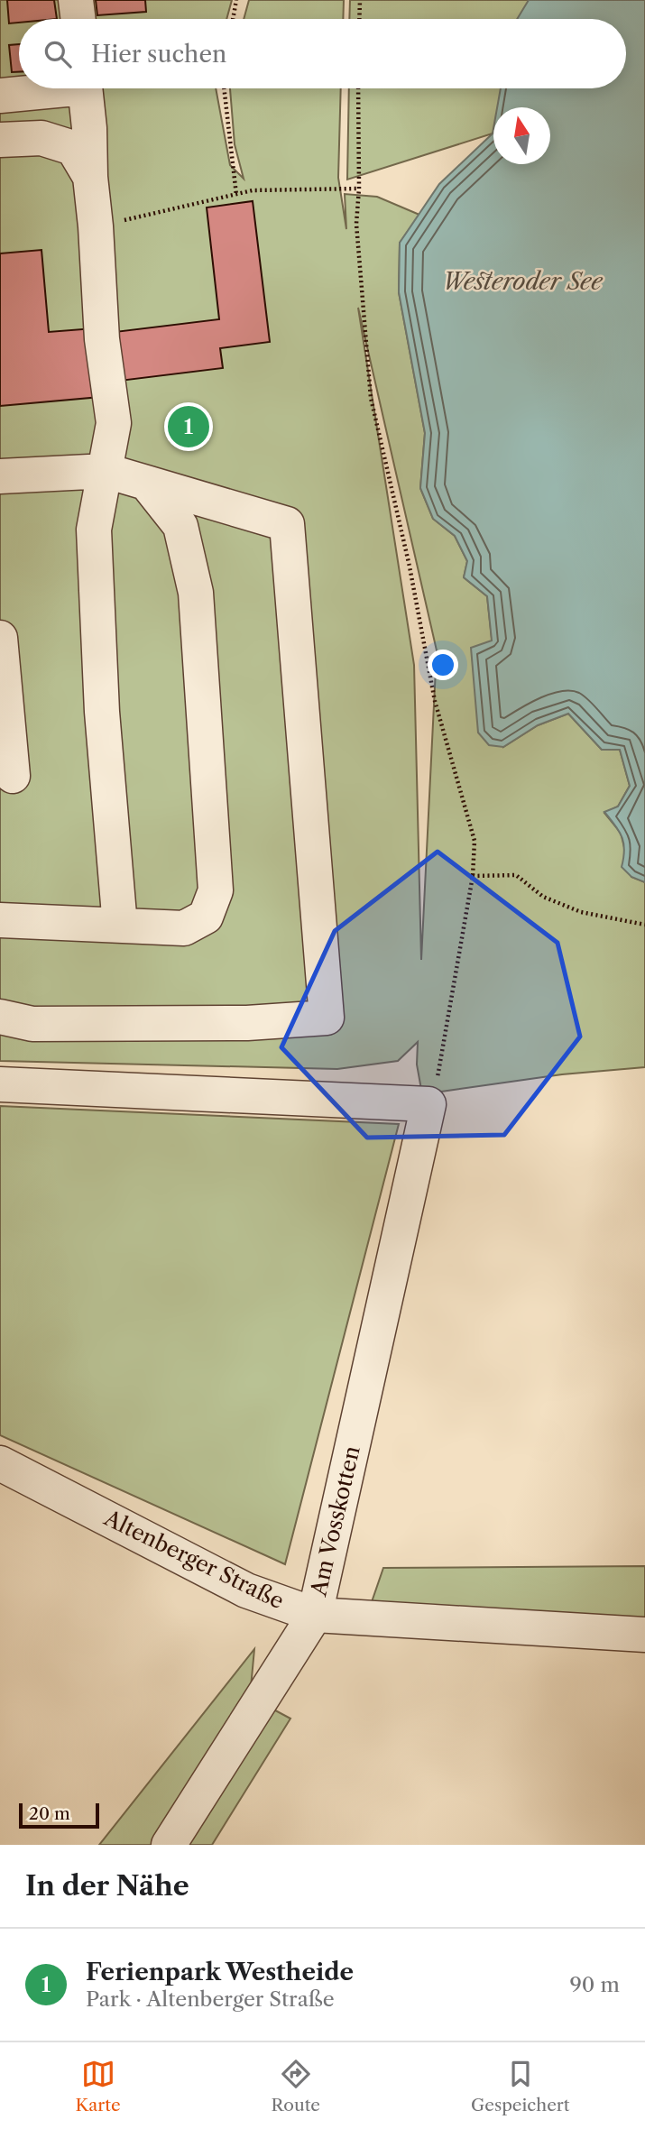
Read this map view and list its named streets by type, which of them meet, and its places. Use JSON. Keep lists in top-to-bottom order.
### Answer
{
  "streets": {
    "street": ["Am Vosskotten", "Altenberger Straße"]
  },
  "crossings": [
    ["Am Vosskotten", "Altenberger Straße"]
  ],
  "water": ["Westeroder See"],
  "scale_bar": "20 m",
  "north": "top",
  "page": {
    "search": "Hier suchen",
    "pins": "1",
    "scale": "20 m",
    "heading": "In der Nähe",
    "list": [
      {
        "mark": "1",
        "name": "Ferienpark Westheide",
        "note": "Park · Altenberger Straße",
        "value": "90 m"
      }
    ],
    "nav": ["Karte", "Route", "Gespeichert"]
  }
}
